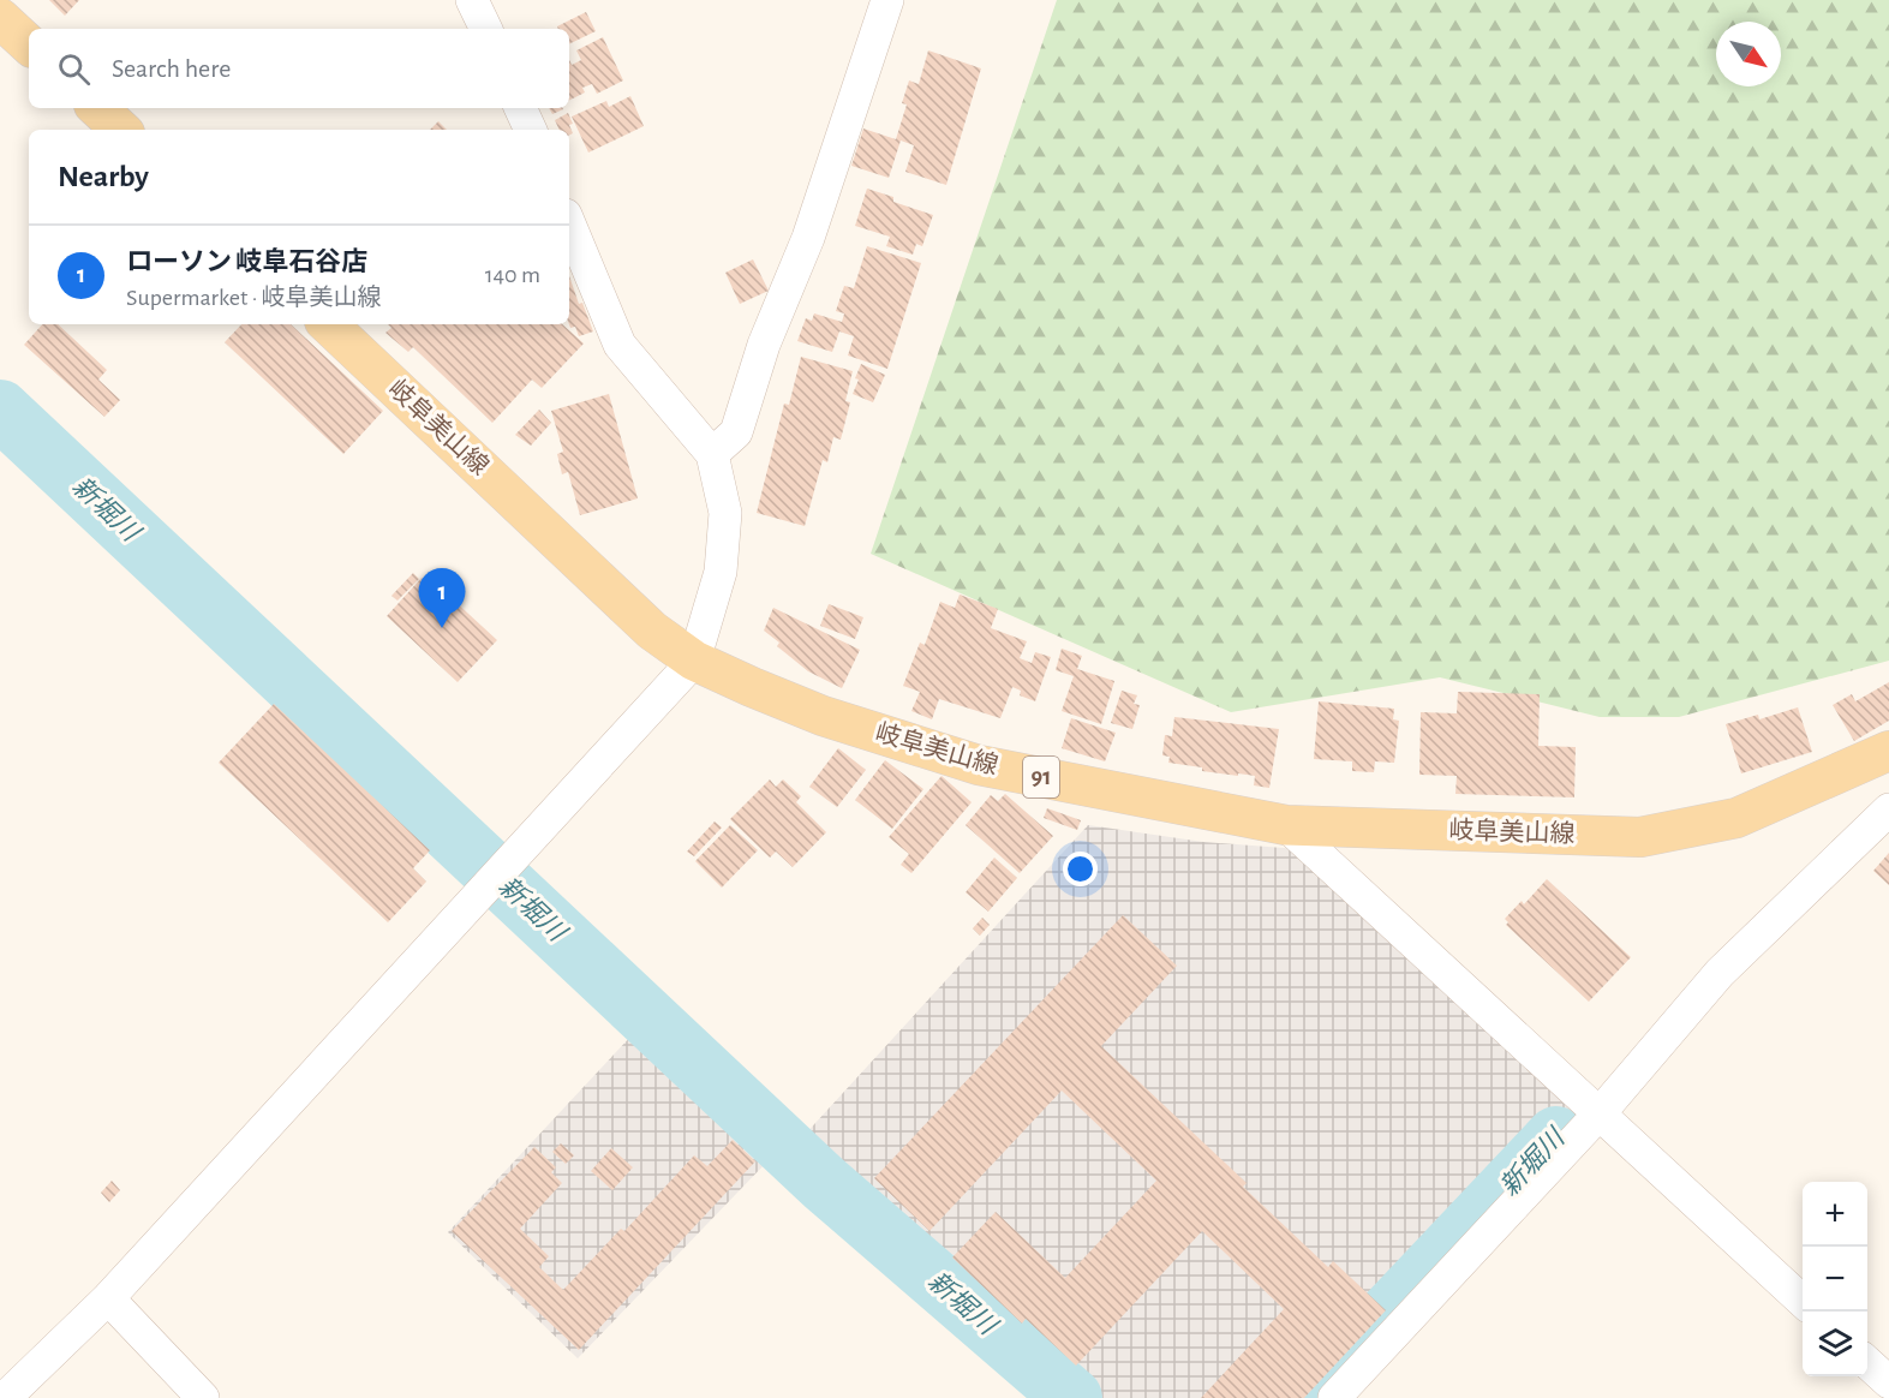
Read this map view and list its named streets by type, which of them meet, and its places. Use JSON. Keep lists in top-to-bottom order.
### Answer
{
  "streets": {
    "main road": ["岐阜美山線", "91"]
  },
  "water": ["新堀川"],
  "north": "bottom right",
  "page": {
    "search": "Search here",
    "heading": "Nearby",
    "list": [
      {
        "mark": "1",
        "name": "ローソン 岐阜石谷店",
        "note": "Supermarket · 岐阜美山線",
        "value": "140 m"
      }
    ],
    "pins": "1",
    "map_buttons": ["+", "−"]
  }
}
